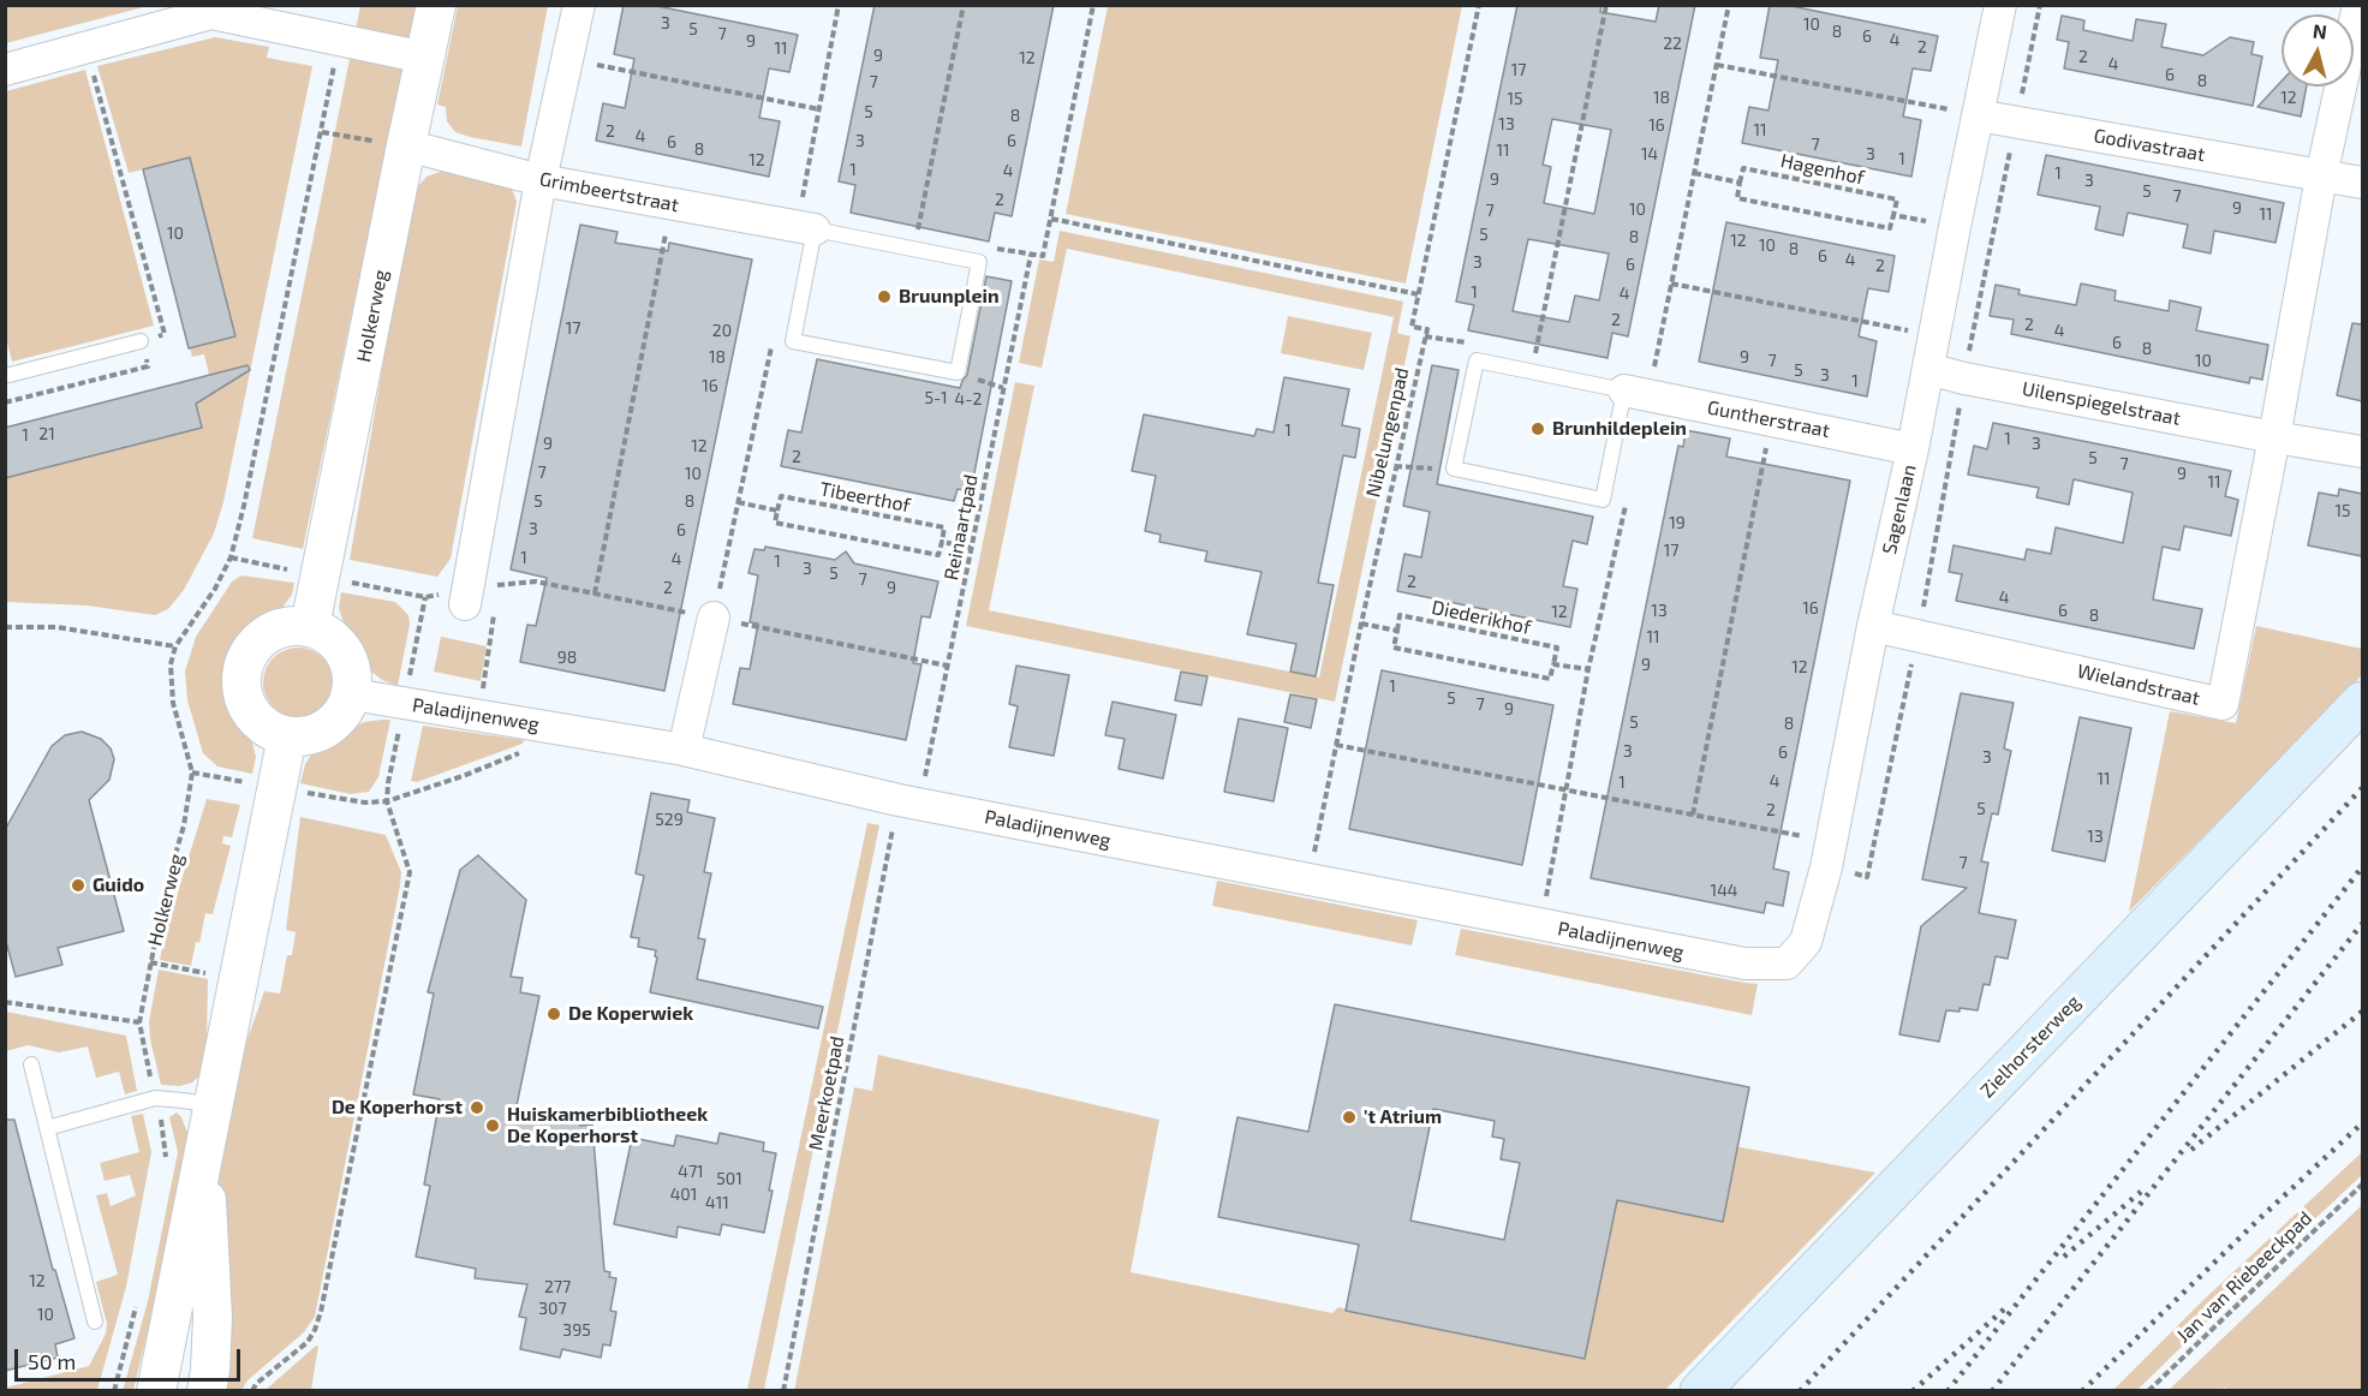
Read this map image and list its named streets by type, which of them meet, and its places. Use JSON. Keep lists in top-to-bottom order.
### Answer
{
  "streets": {
    "main road": ["Zielhorsterweg"],
    "street": [
      "Godivastraat",
      "Grimbeertstraat",
      "Holkerweg",
      "Uilenspiegelstraat",
      "Guntherstraat",
      "Sagenlaan",
      "Wielandstraat",
      "Paladijnenweg"
    ],
    "path": [
      "Hagenhof",
      "Nibelungenpad",
      "Tibeerthof",
      "Reinaartpad",
      "Diederikhof",
      "Meerkoetpad",
      "Jan van Riebeeckpad"
    ]
  },
  "crossings": [
    ["Godivastraat", "Sagenlaan"],
    ["Godivastraat", "Wielandstraat"],
    ["Grimbeertstraat", "Holkerweg"],
    ["Holkerweg", "Paladijnenweg"],
    ["Uilenspiegelstraat", "Sagenlaan"],
    ["Uilenspiegelstraat", "Wielandstraat"],
    ["Guntherstraat", "Sagenlaan"],
    ["Nibelungenpad", "Paladijnenweg"],
    ["Sagenlaan", "Wielandstraat"],
    ["Sagenlaan", "Paladijnenweg"],
    ["Reinaartpad", "Paladijnenweg"],
    ["Reinaartpad", "Meerkoetpad"],
    ["Paladijnenweg", "Meerkoetpad"]
  ],
  "places": [
    "Bruunplein",
    "Brunhildeplein",
    "Guido",
    "De Koperwiek",
    "De Koperhorst",
    "'t Atrium",
    "Huiskamerbibliotheek De Koperhorst"
  ],
  "house_numbers": [
    "3",
    "10",
    "5",
    "8",
    "7",
    "6",
    "4",
    "9",
    "22",
    "2",
    "11",
    "9",
    "2",
    "12",
    "4",
    "17",
    "6",
    "8",
    "7",
    "18",
    "12",
    "15",
    "5",
    "8",
    "13",
    "16",
    "11",
    "2",
    "4",
    "3",
    "6",
    "6",
    "7",
    "8",
    "11",
    "14",
    "3",
    "1",
    "12",
    "1",
    "4",
    "1",
    "9",
    "3",
    "5",
    "7",
    "2",
    "9",
    "10",
    "7",
    "11",
    "10",
    "5",
    "8",
    "12",
    "10",
    "8",
    "6",
    "4",
    "3",
    "6",
    "2",
    "1",
    "4",
    "2",
    "2",
    "17",
    "20",
    "4",
    "6",
    "8",
    "18",
    "9",
    "7",
    "10",
    "5",
    "3",
    "1",
    "16",
    "5-1",
    "4-2",
    "1",
    "21",
    "1",
    "1",
    "9",
    "3",
    "12",
    "2",
    "5",
    "7",
    "7",
    "10",
    "9",
    "11",
    "5",
    "8",
    "15",
    "19",
    "3",
    "6",
    "17",
    "1",
    "4",
    "1",
    "3",
    "5",
    "7",
    "2",
    "2",
    "9",
    "4",
    "16",
    "13",
    "6",
    "12",
    "8",
    "11",
    "98",
    "9",
    "12",
    "1",
    "5",
    "7",
    "9",
    "5",
    "8",
    "3",
    "6",
    "3",
    "11",
    "4",
    "1",
    "5",
    "2",
    "529",
    "13",
    "7",
    "144",
    "471",
    "501",
    "401",
    "411",
    "12",
    "277",
    "307",
    "10",
    "395"
  ],
  "scale_bar": "50 m",
  "north": "top"
}
